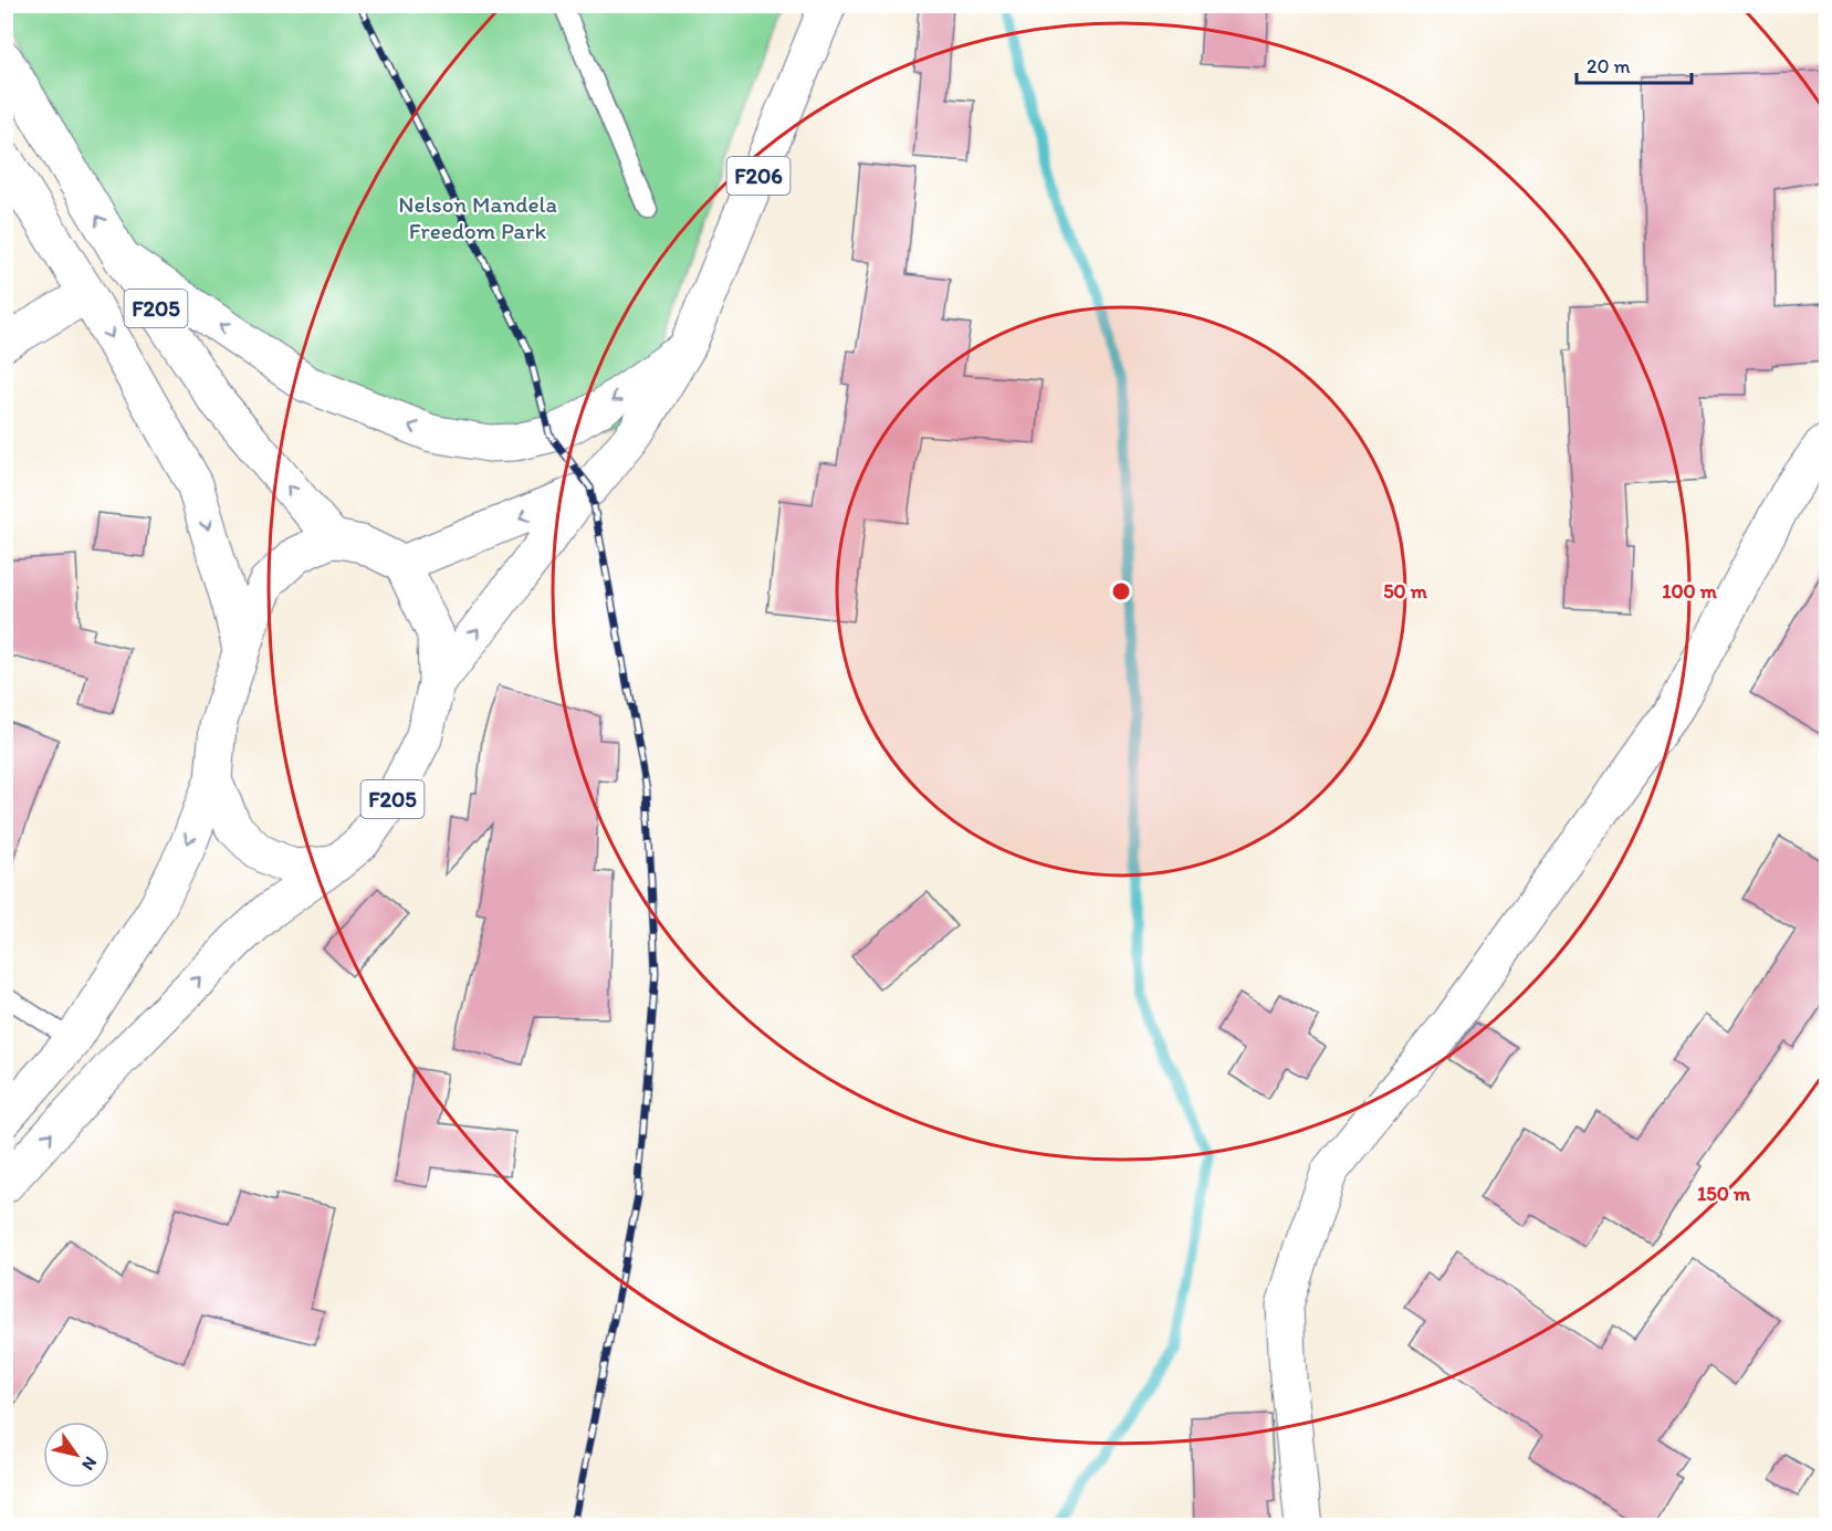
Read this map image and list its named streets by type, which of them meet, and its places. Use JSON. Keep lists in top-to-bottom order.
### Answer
{
  "streets": {
    "main road": ["F206", "F205"]
  },
  "crossings": [
    ["F206", "F205"]
  ],
  "parks": ["Nelson Mandela Freedom Park"],
  "scale_bar": "20 m",
  "north": "bottom right",
  "rings": ["50 m", "100 m", "150 m"]
}
